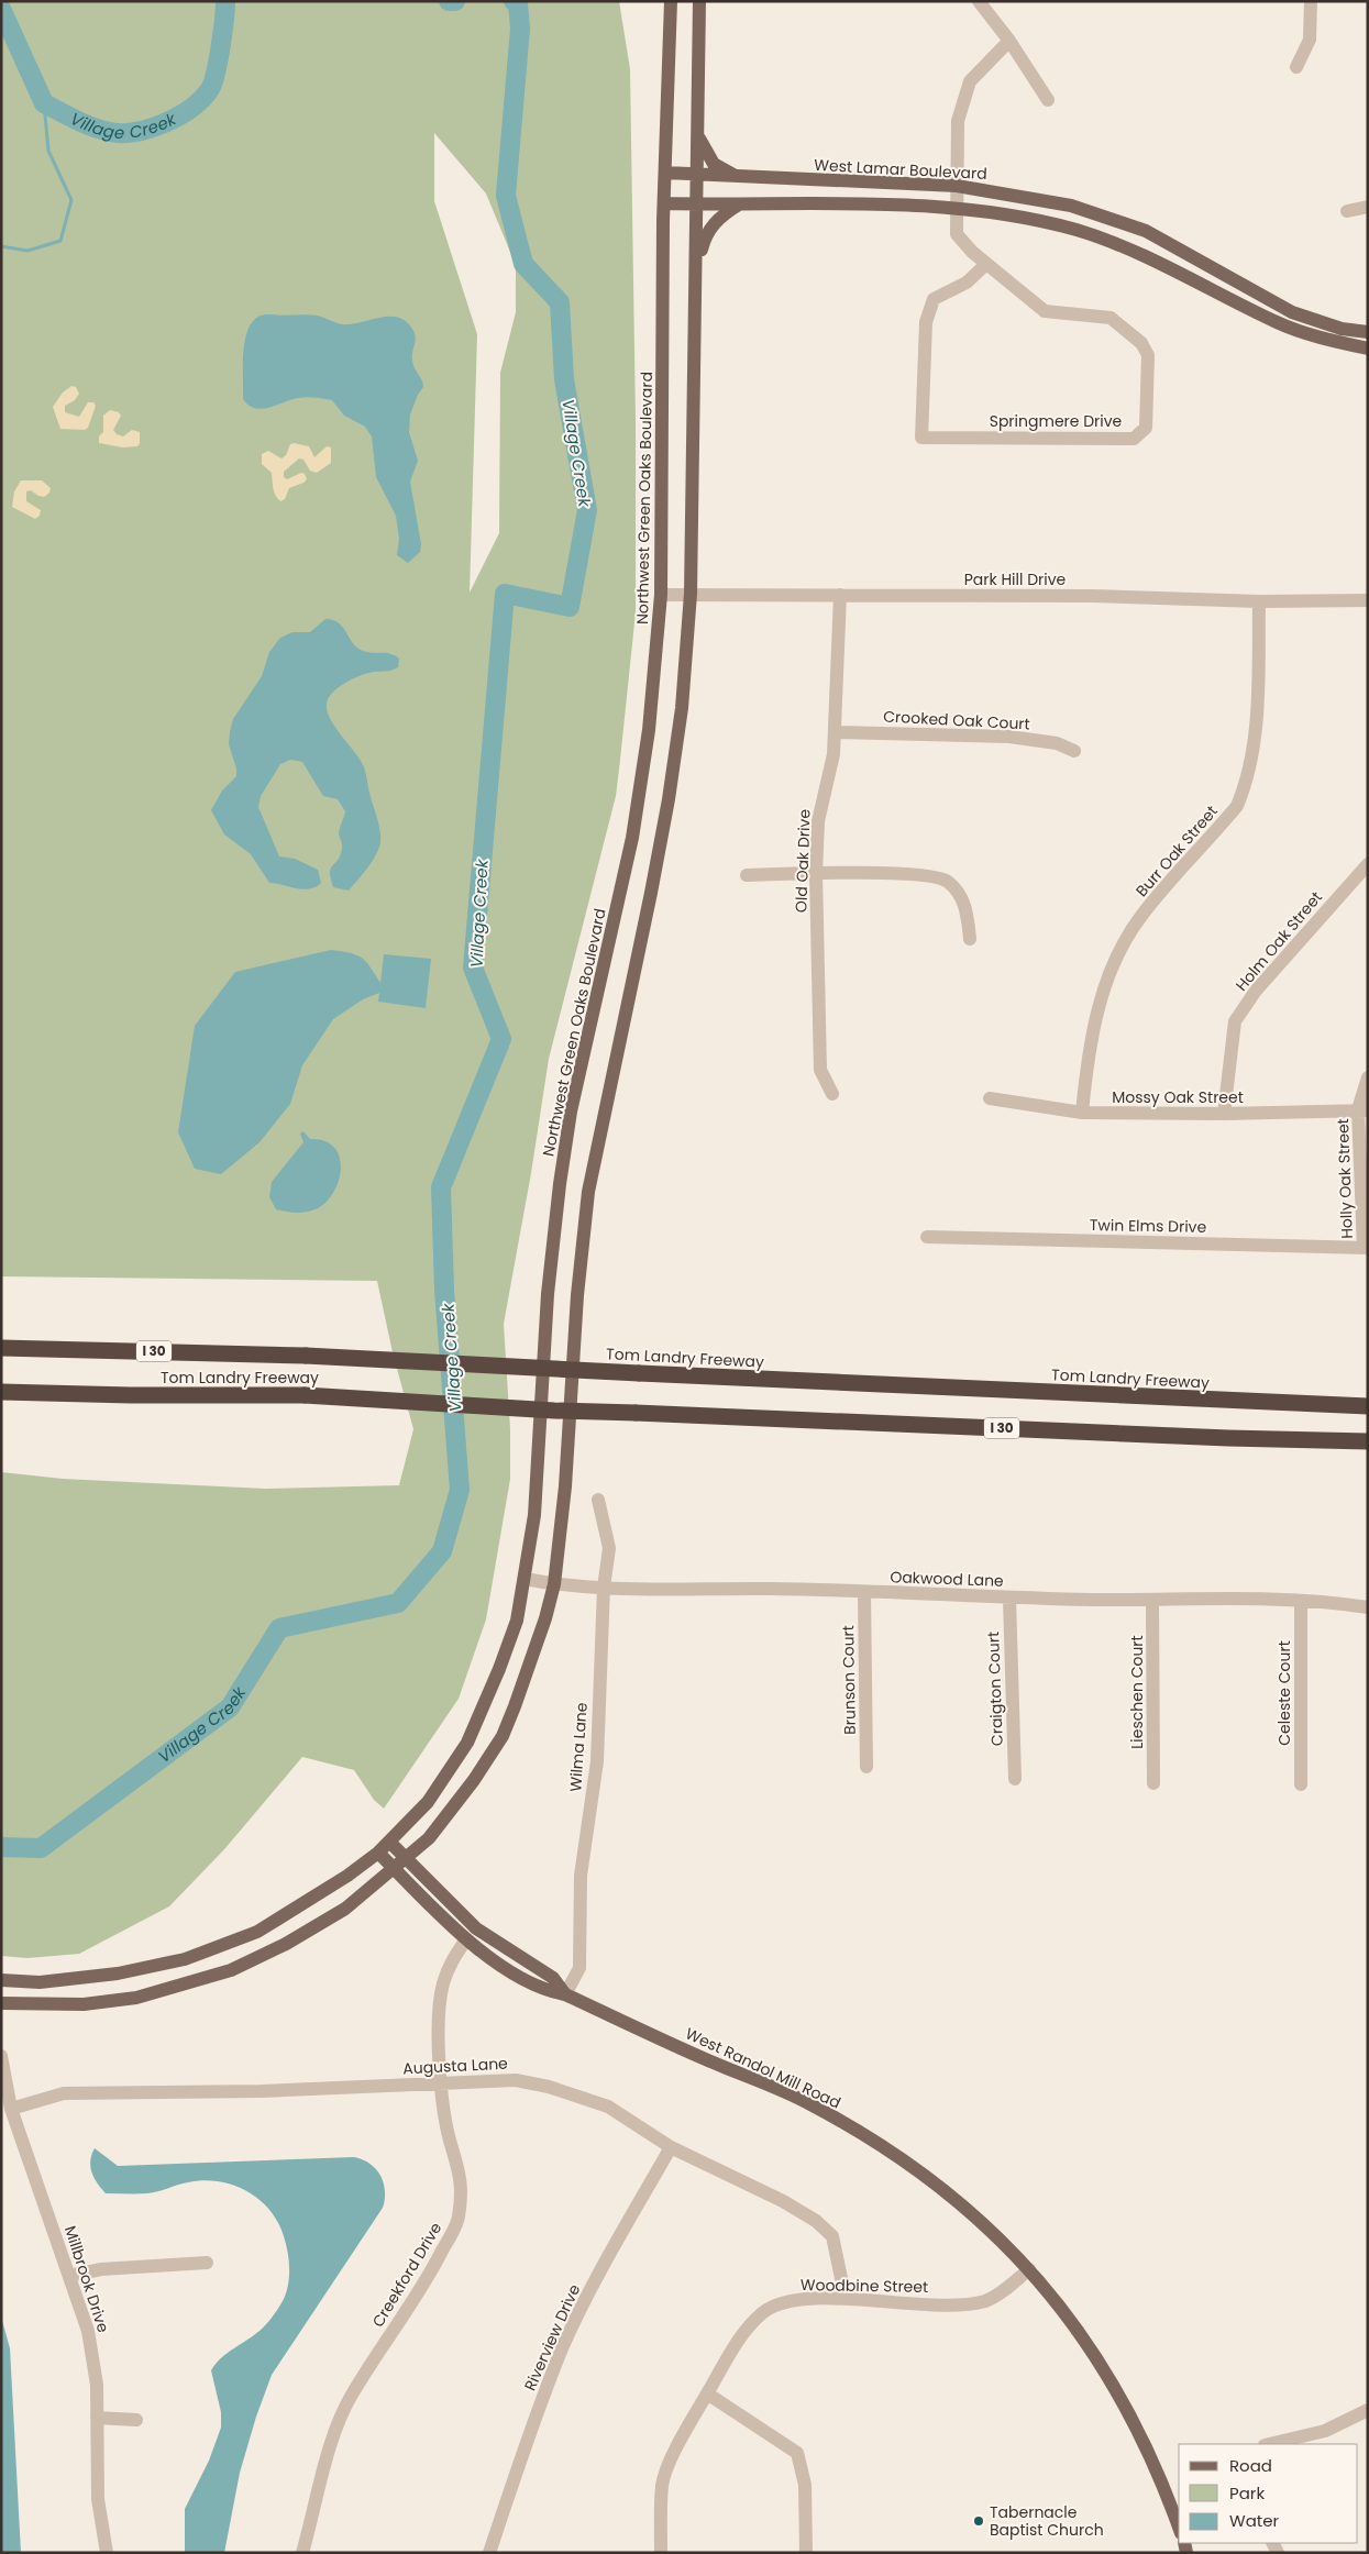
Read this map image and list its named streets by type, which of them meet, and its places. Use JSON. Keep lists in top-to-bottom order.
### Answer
{
  "streets": {
    "highway": ["I 30", "Tom Landry Freeway"],
    "main road": ["West Lamar Boulevard", "Northwest Green Oaks Boulevard", "West Randol Mill Road"],
    "street": [
      "Springmere Drive",
      "Park Hill Drive",
      "Crooked Oak Court",
      "Burr Oak Street",
      "Old Oak Drive",
      "Holm Oak Street",
      "Mossy Oak Street",
      "Holly Oak Street",
      "Twin Elms Drive",
      "Oakwood Lane",
      "Brunson Court",
      "Craigton Court",
      "Lieschen Court",
      "Celeste Court",
      "Wilma Lane",
      "Augusta Lane",
      "Creekford Drive",
      "Millbrook Drive",
      "Woodbine Street",
      "Riverview Drive"
    ]
  },
  "crossings": [
    ["West Lamar Boulevard", "Springmere Drive"],
    ["West Lamar Boulevard", "Northwest Green Oaks Boulevard"],
    ["Northwest Green Oaks Boulevard", "Park Hill Drive"],
    ["Northwest Green Oaks Boulevard", "Oakwood Lane"],
    ["Northwest Green Oaks Boulevard", "West Randol Mill Road"],
    ["Park Hill Drive", "Burr Oak Street"],
    ["Park Hill Drive", "Old Oak Drive"],
    ["Crooked Oak Court", "Old Oak Drive"],
    ["Burr Oak Street", "Mossy Oak Street"],
    ["Holm Oak Street", "Mossy Oak Street"],
    ["Mossy Oak Street", "Holly Oak Street"],
    ["Holly Oak Street", "Twin Elms Drive"],
    ["Oakwood Lane", "Brunson Court"],
    ["Oakwood Lane", "Craigton Court"],
    ["Oakwood Lane", "Lieschen Court"],
    ["Oakwood Lane", "Celeste Court"],
    ["Oakwood Lane", "Wilma Lane"],
    ["Wilma Lane", "West Randol Mill Road"],
    ["Augusta Lane", "Creekford Drive"],
    ["Augusta Lane", "Millbrook Drive"],
    ["Augusta Lane", "Woodbine Street"],
    ["Augusta Lane", "Riverview Drive"],
    ["West Randol Mill Road", "Creekford Drive"],
    ["West Randol Mill Road", "Woodbine Street"]
  ],
  "water": ["Village Creek"],
  "places": ["Tabernacle Baptist Church"],
  "legend": ["Road", "Park", "Water"]
}
